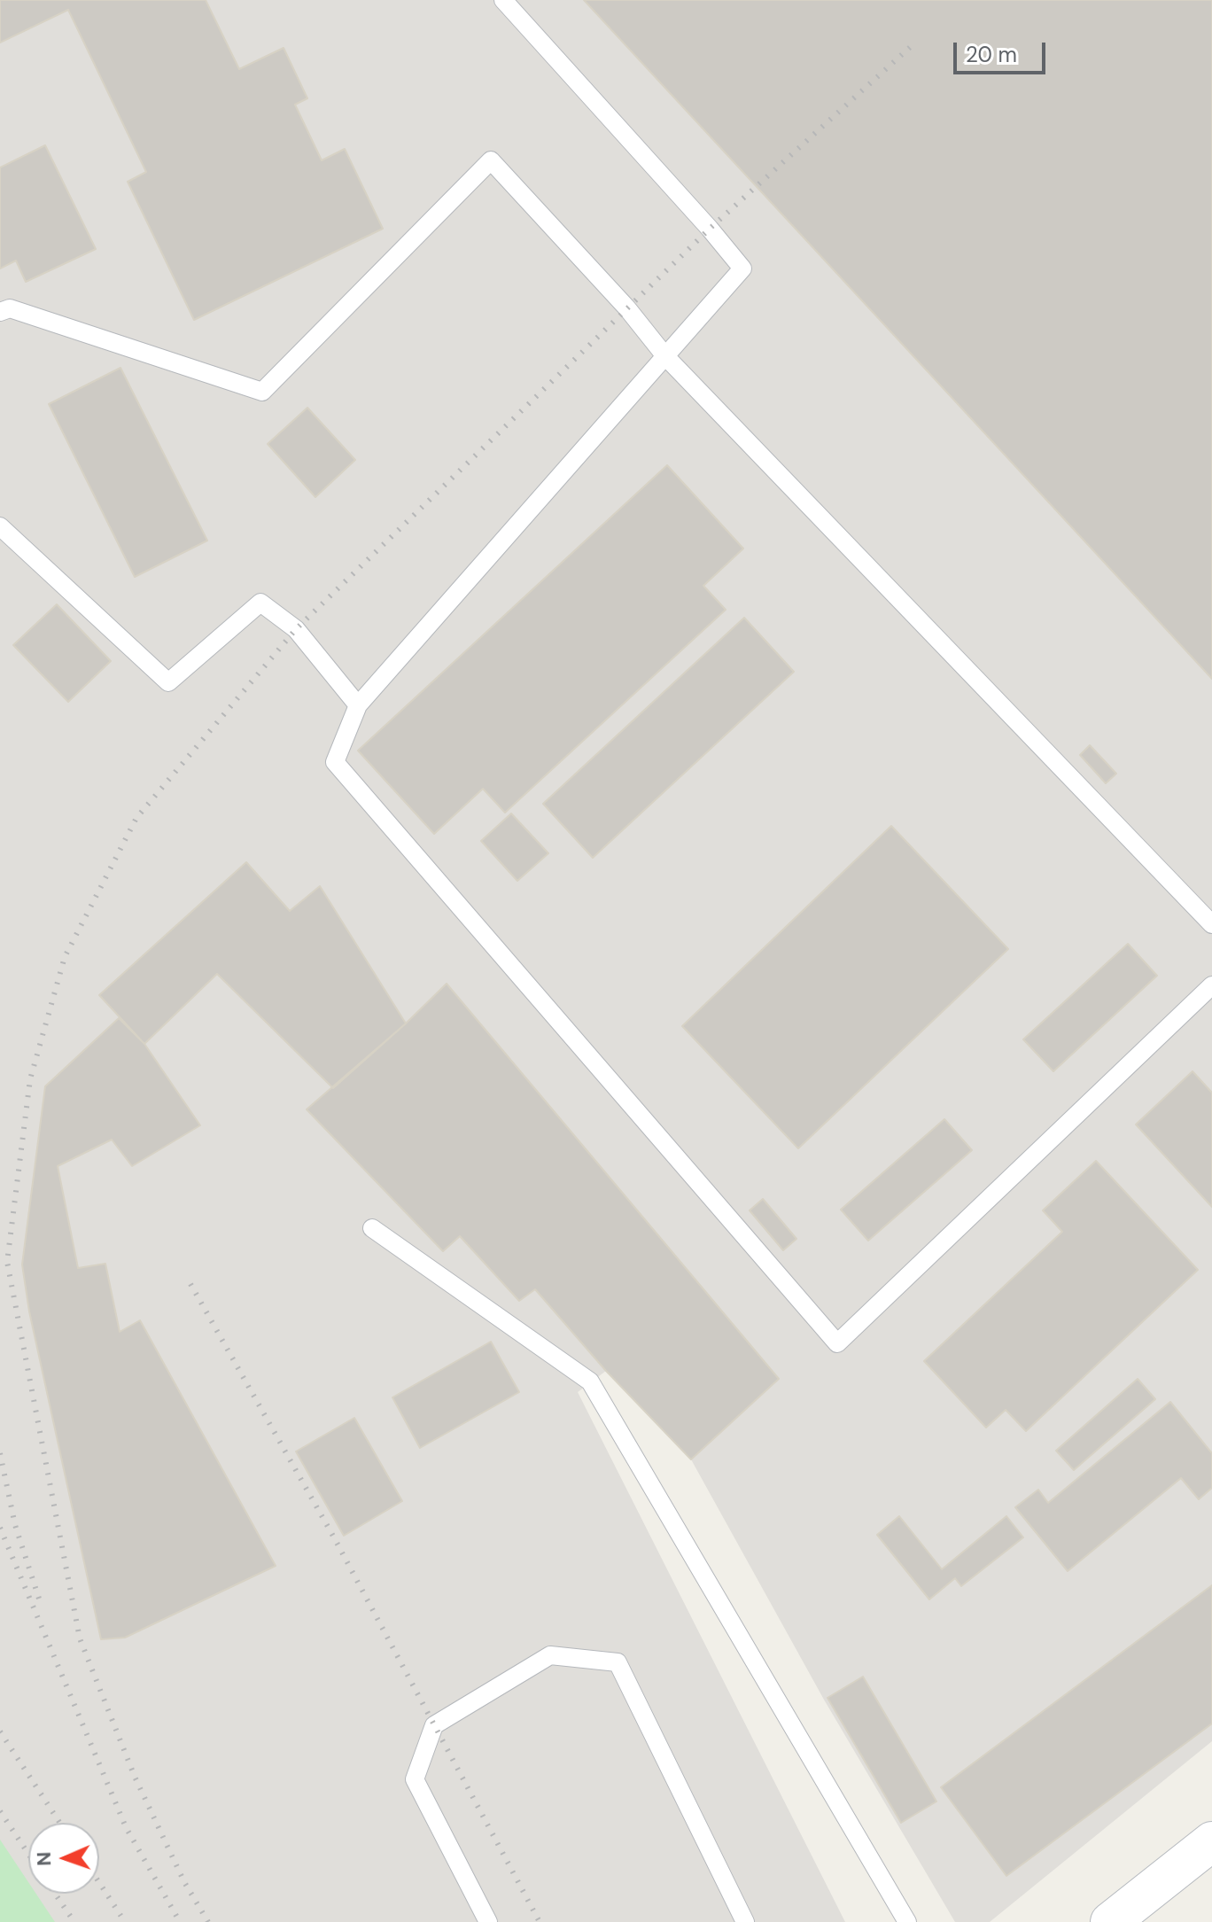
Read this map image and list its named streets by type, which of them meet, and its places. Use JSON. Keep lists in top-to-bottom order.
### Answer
{
  "scale_bar": "20 m",
  "north": "left"
}
